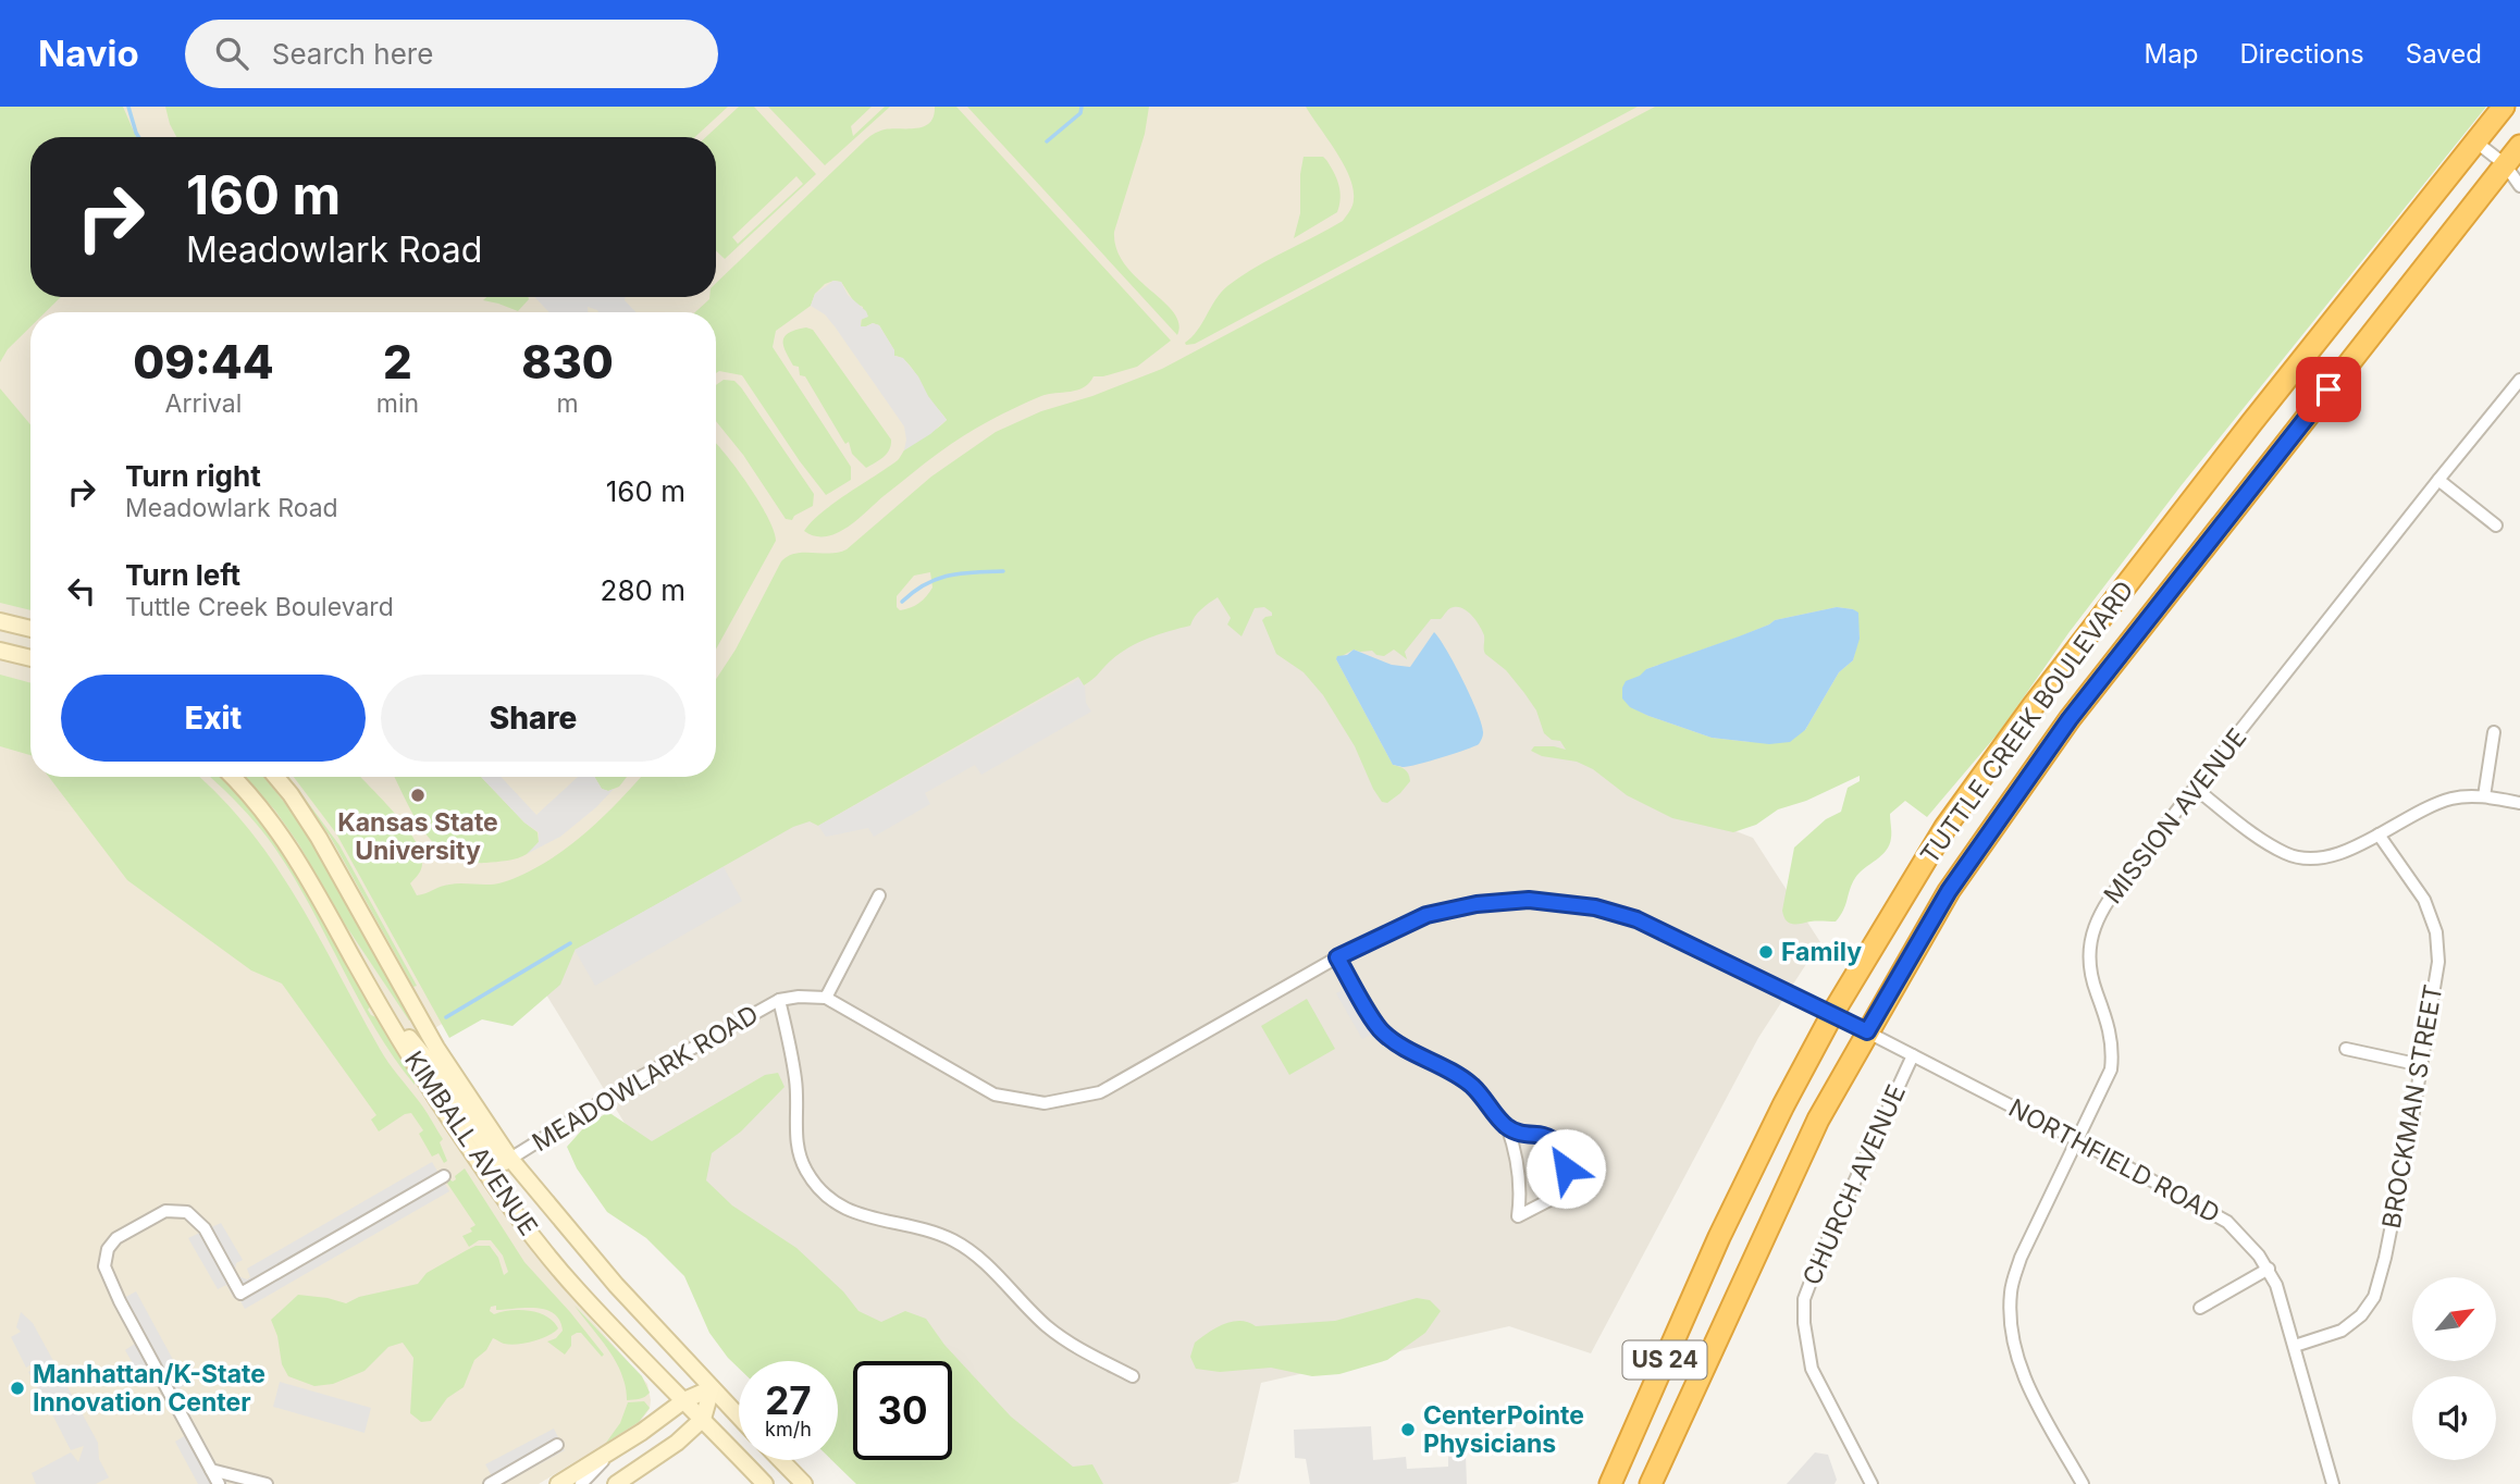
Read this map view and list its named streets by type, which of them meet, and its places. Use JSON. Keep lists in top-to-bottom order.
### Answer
{
  "streets": {
    "highway": ["TUTTLE CREEK BOULEVARD", "US 24"],
    "main road": ["KIMBALL AVENUE"],
    "street": [
      "MISSION AVENUE",
      "MEADOWLARK ROAD",
      "BROCKMAN STREET",
      "NORTHFIELD ROAD",
      "CHURCH AVENUE"
    ]
  },
  "crossings": [
    ["TUTTLE CREEK BOULEVARD", "NORTHFIELD ROAD"],
    ["MISSION AVENUE", "NORTHFIELD ROAD"],
    ["MEADOWLARK ROAD", "KIMBALL AVENUE"],
    ["BROCKMAN STREET", "NORTHFIELD ROAD"],
    ["NORTHFIELD ROAD", "CHURCH AVENUE"]
  ],
  "places": [
    "Kansas State University",
    "Family",
    "Manhattan/K-State Innovation Center",
    "CenterPointe Physicians"
  ],
  "north": "top right",
  "page": {
    "header": "Navio",
    "search": "Search here",
    "nav": ["Map", "Directions", "Saved"],
    "turn": ["160 m", "Meadowlark Road"],
    "eta": [
      "09:44",
      "Arrival",
      "2",
      "min",
      "830",
      "m"
    ],
    "list": [
      {
        "name": "Turn right",
        "note": "Meadowlark Road",
        "value": "160 m"
      },
      {
        "name": "Turn left",
        "note": "Tuttle Creek Boulevard",
        "value": "280 m"
      }
    ],
    "buttons": ["Exit", "Share"],
    "speed": "27 km/h",
    "limit": "30"
  }
}
